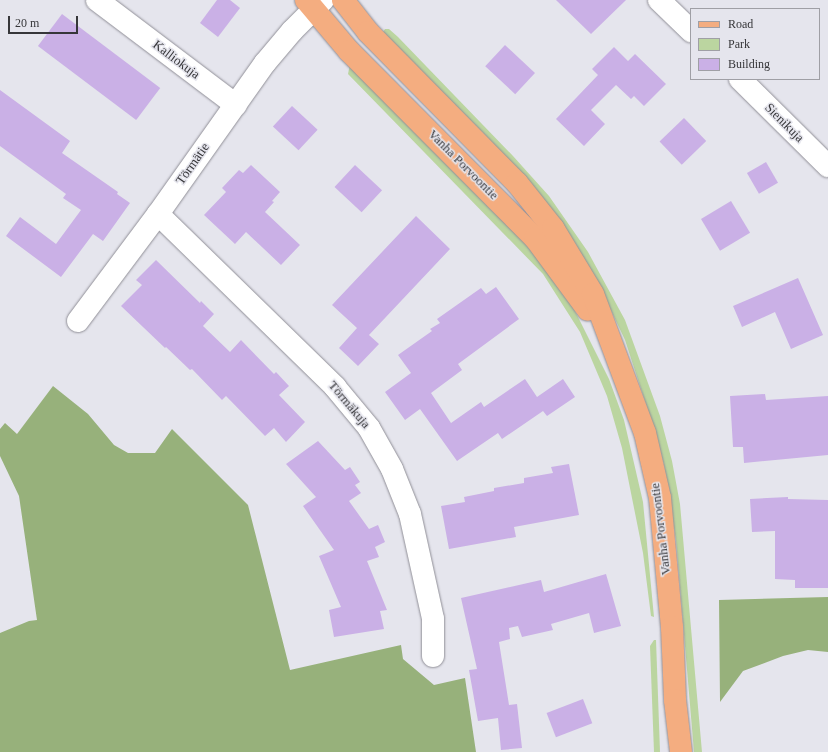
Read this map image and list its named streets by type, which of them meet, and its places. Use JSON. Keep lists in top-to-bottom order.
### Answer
{
  "streets": {
    "main road": ["Vanha Porvoontie"],
    "street": [
      "Kalliokuja",
      "Sienikuja",
      "Törmätie",
      "Törmäkuja"
    ]
  },
  "crossings": [
    ["Kalliokuja", "Törmätie"],
    ["Törmätie", "Vanha Porvoontie"],
    ["Törmätie", "Törmäkuja"]
  ],
  "legend": ["Road", "Park", "Building"],
  "scale_bar": "20 m"
}
